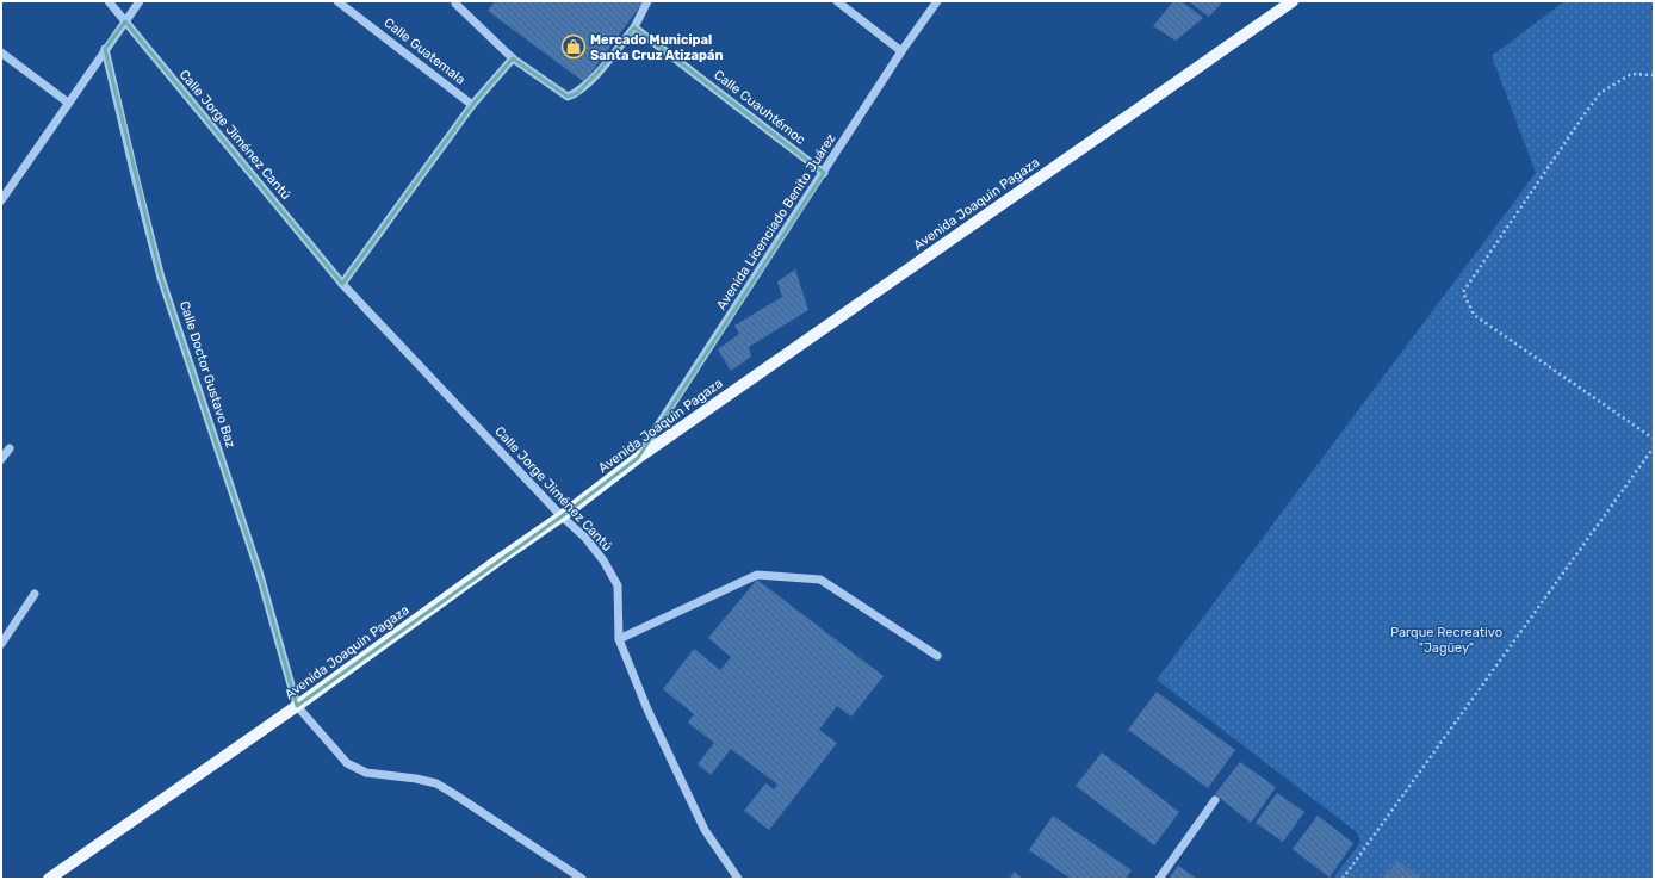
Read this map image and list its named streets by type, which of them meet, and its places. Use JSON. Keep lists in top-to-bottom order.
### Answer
{
  "streets": {
    "main road": ["Avenida Joaquin Pagaza"],
    "street": [
      "Calle Guatemala",
      "Calle Cuauhtémoc",
      "Calle Jorge Jiménez Cantú",
      "Avenida Licenciado Benito Juárez",
      "Calle Doctor Gustavo Baz"
    ]
  },
  "crossings": [
    ["Calle Cuauhtémoc", "Avenida Licenciado Benito Juárez"],
    ["Calle Jorge Jiménez Cantú", "Avenida Joaquin Pagaza"],
    ["Avenida Joaquin Pagaza", "Avenida Licenciado Benito Juárez"],
    ["Avenida Joaquin Pagaza", "Calle Doctor Gustavo Baz"]
  ],
  "parks": ["Parque Recreativo \"Jagüey\""],
  "places": {
    "shop": ["Mercado Municipal Santa Cruz Atizapán"]
  }
}
